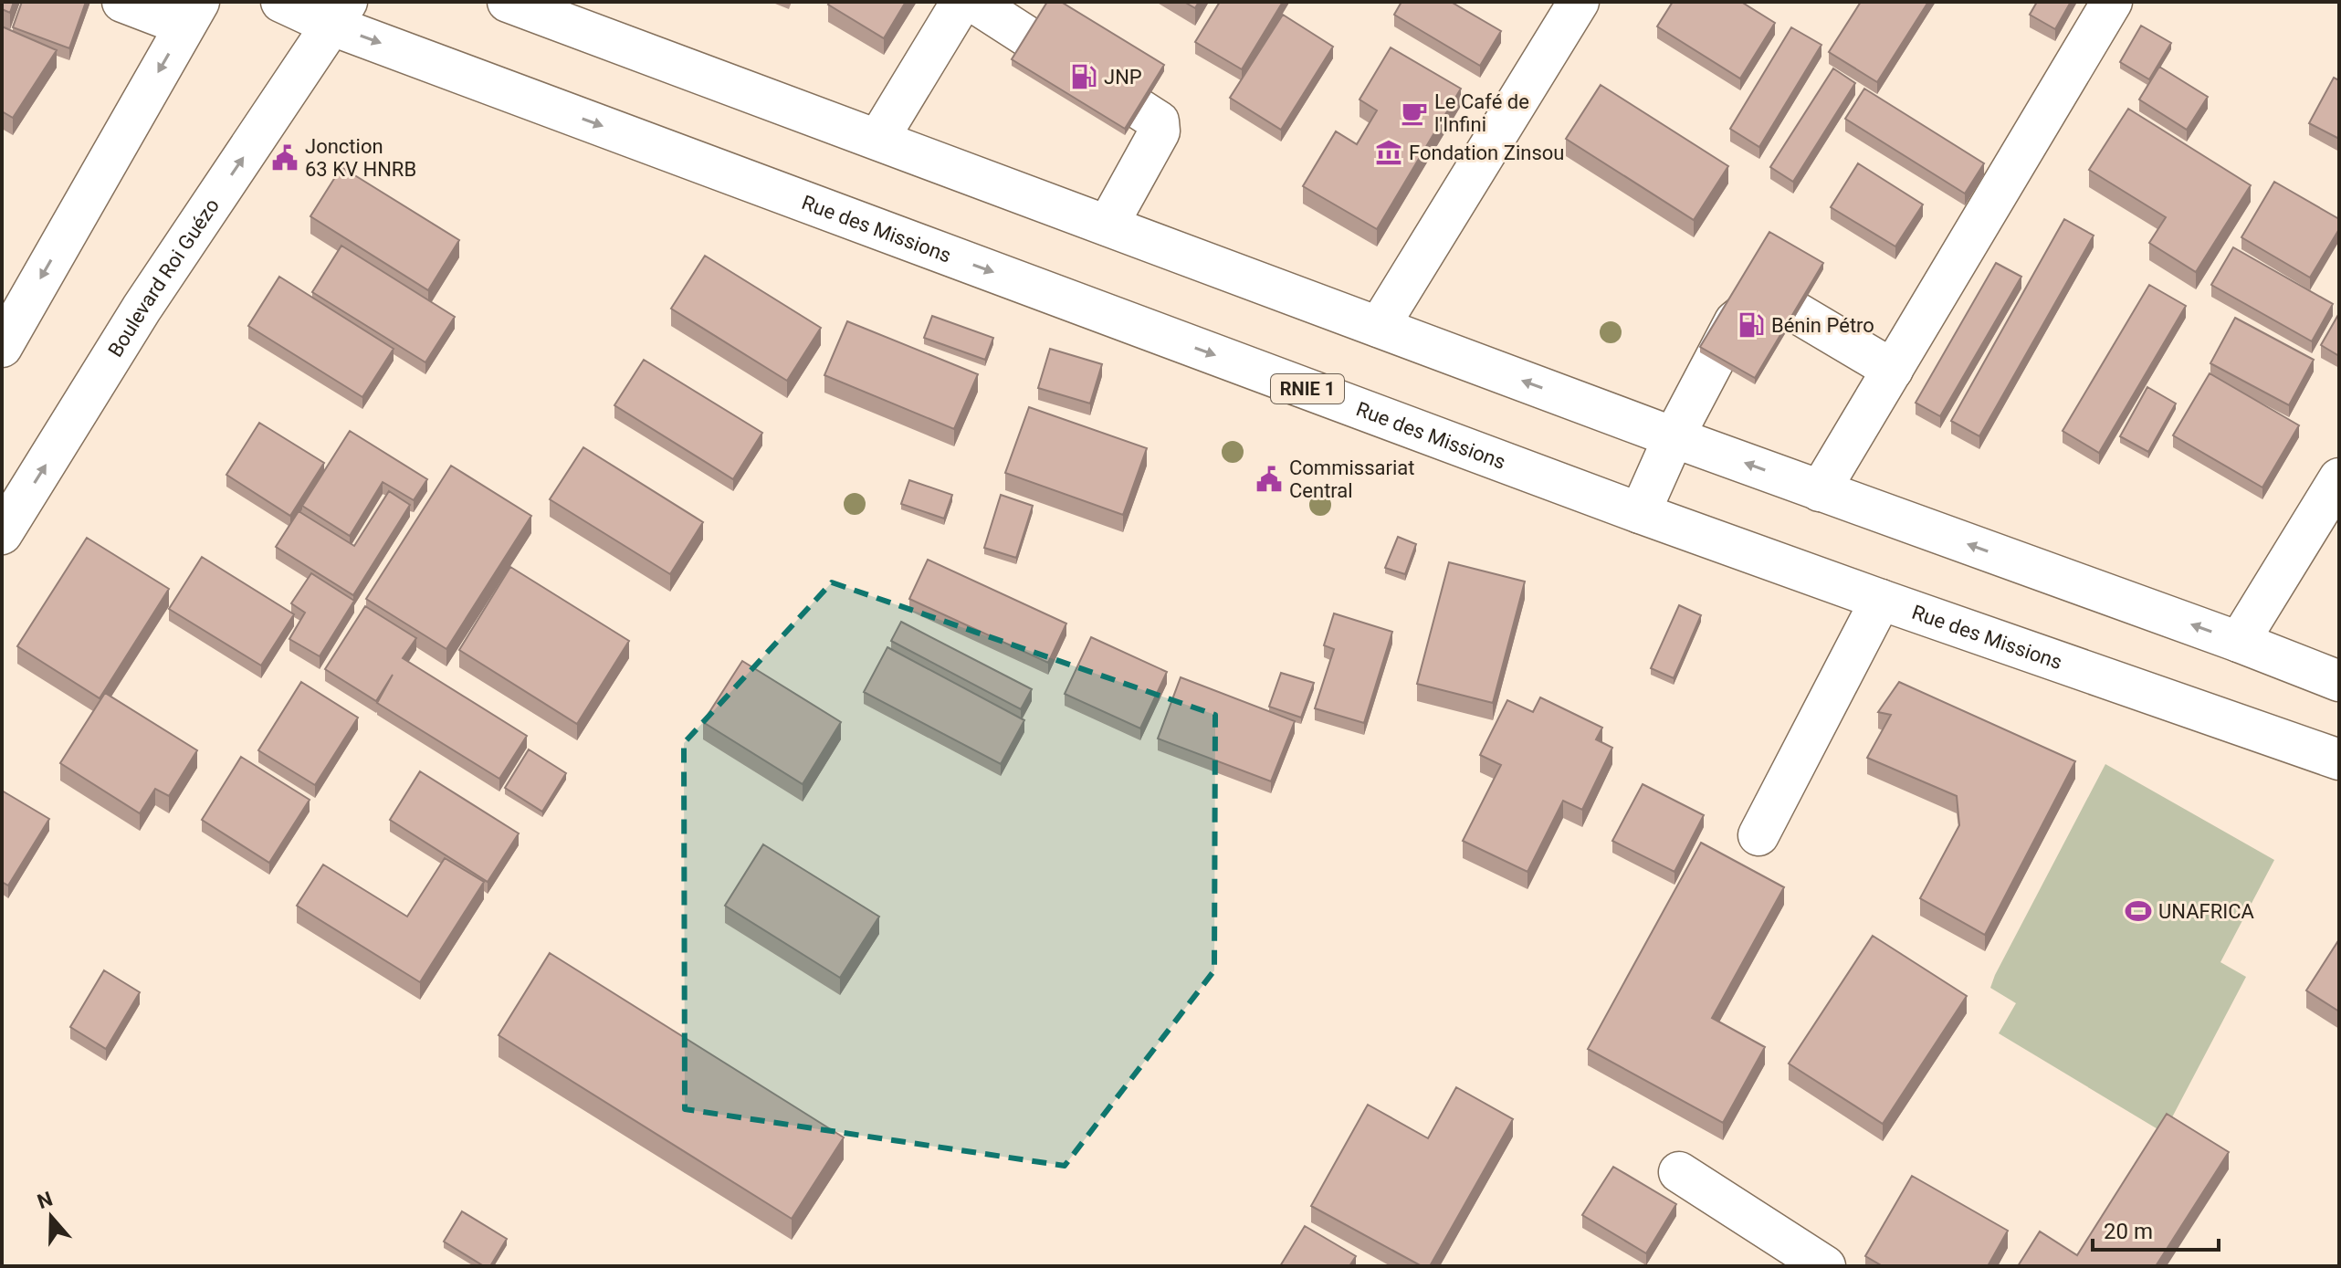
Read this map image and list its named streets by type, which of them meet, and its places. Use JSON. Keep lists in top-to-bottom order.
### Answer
{
  "streets": {
    "main road": ["Rue des Missions", "Boulevard Roi Guézo", "RNIE 1"]
  },
  "crossings": [
    ["Rue des Missions", "Boulevard Roi Guézo"]
  ],
  "places": {
    "fuel station": ["JNP", "Bénin Pétro"],
    "cafe": ["Le Café de l'Infini"],
    "museum": ["Fondation Zinsou"],
    "public building": ["Jonction 63 KV HNRB", "Commissariat Central"],
    "sports": ["UNAFRICA"]
  },
  "scale_bar": "20 m",
  "north": "top"
}
